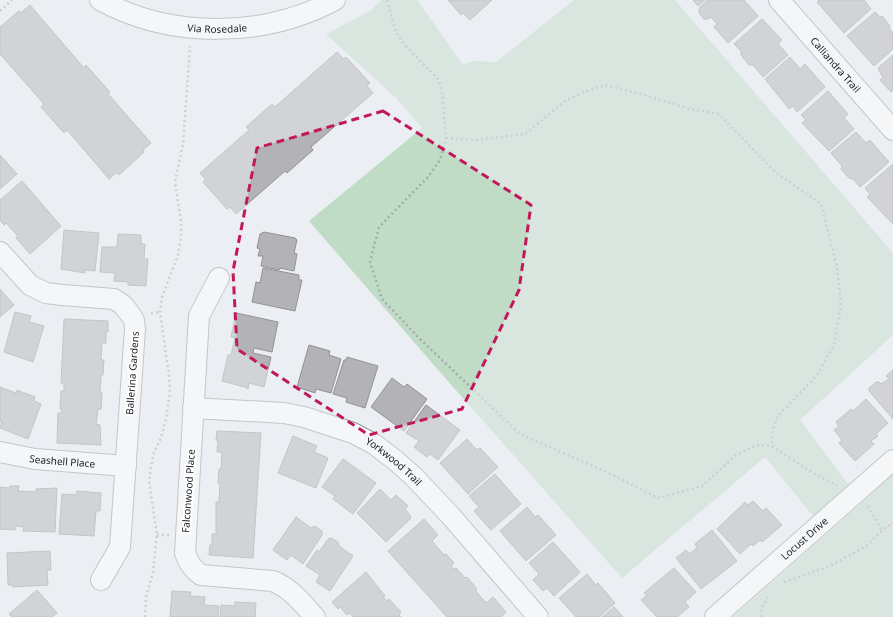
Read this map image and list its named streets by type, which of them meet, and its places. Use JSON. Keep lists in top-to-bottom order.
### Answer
{
  "streets": {
    "street": [
      "Via Rosedale",
      "Calliandra Trail",
      "Ballerina Gardens",
      "Seashell Place",
      "Yorkwood Trail",
      "Falconwood Place",
      "Locust Drive"
    ]
  },
  "crossings": [
    ["Ballerina Gardens", "Seashell Place"],
    ["Yorkwood Trail", "Falconwood Place"]
  ]
}
